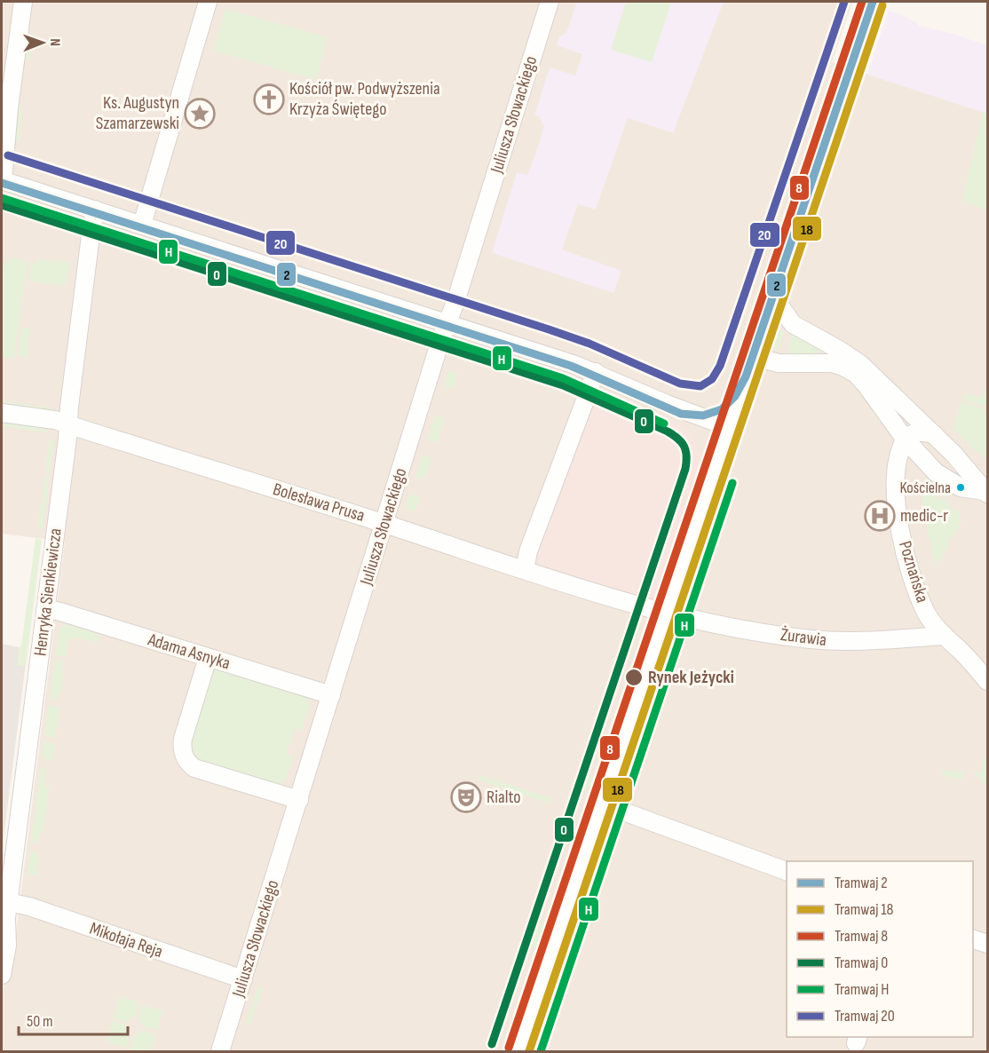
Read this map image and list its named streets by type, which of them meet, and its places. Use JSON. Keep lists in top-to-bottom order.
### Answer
{
  "streets": {
    "street": [
      "Juliusza Słowackiego",
      "Bolesława Prusa",
      "Poznańska",
      "Henryka Sienkiewicza",
      "Żurawia",
      "Adama Asnyka",
      "Mikołaja Reja"
    ]
  },
  "crossings": [
    ["Juliusza Słowackiego", "Bolesława Prusa"],
    ["Juliusza Słowackiego", "Adama Asnyka"],
    ["Juliusza Słowackiego", "Mikołaja Reja"],
    ["Bolesława Prusa", "Henryka Sienkiewicza"],
    ["Bolesława Prusa", "Żurawia"],
    ["Poznańska", "Żurawia"],
    ["Henryka Sienkiewicza", "Adama Asnyka"],
    ["Henryka Sienkiewicza", "Mikołaja Reja"]
  ],
  "places": {
    "church": ["Kościół pw. Podwyższenia Krzyża Świętego"],
    "place": ["Ks. Augustyn Szamarzewski"],
    "other": ["Kościelna", "Rynek Jeżycki"],
    "hospital": ["medic-r"],
    "theatre": ["Rialto"]
  },
  "lines": [
    "tram line 2",
    "tram line 8",
    "tram line 20",
    "tram line 18",
    "tram line H",
    "tram line 0"
  ],
  "legend": [
    "Tramwaj 2",
    "Tramwaj 18",
    "Tramwaj 8",
    "Tramwaj 0",
    "Tramwaj H",
    "Tramwaj 20"
  ],
  "scale_bar": "50 m",
  "north": "right"
}
